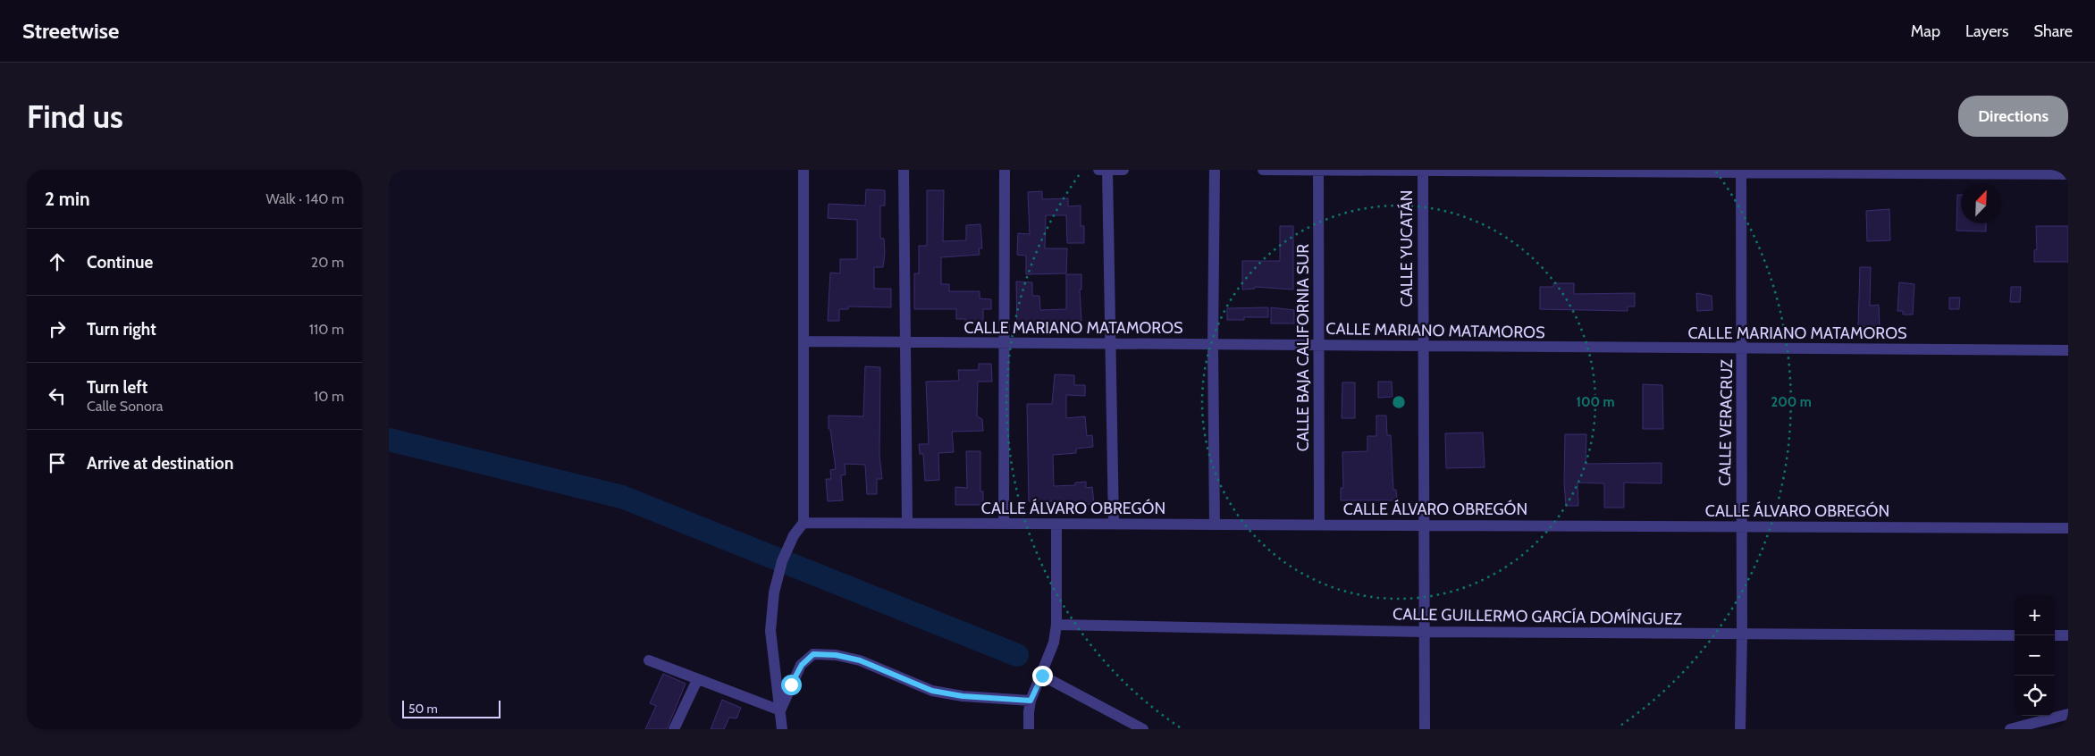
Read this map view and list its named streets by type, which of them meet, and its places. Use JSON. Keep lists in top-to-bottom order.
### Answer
{
  "streets": {
    "street": [
      "CALLE YUCATÁN",
      "CALLE MARIANO MATAMOROS",
      "CALLE BAJA CALIFORNIA SUR",
      "CALLE VERACRUZ",
      "CALLE ÁLVARO OBREGÓN",
      "CALLE GUILLERMO GARCÍA DOMÍNGUEZ"
    ]
  },
  "crossings": [
    ["CALLE YUCATÁN", "CALLE MARIANO MATAMOROS"],
    ["CALLE YUCATÁN", "CALLE ÁLVARO OBREGÓN"],
    ["CALLE YUCATÁN", "CALLE GUILLERMO GARCÍA DOMÍNGUEZ"],
    ["CALLE MARIANO MATAMOROS", "CALLE BAJA CALIFORNIA SUR"],
    ["CALLE MARIANO MATAMOROS", "CALLE VERACRUZ"],
    ["CALLE BAJA CALIFORNIA SUR", "CALLE ÁLVARO OBREGÓN"],
    ["CALLE VERACRUZ", "CALLE ÁLVARO OBREGÓN"],
    ["CALLE VERACRUZ", "CALLE GUILLERMO GARCÍA DOMÍNGUEZ"]
  ],
  "scale_bar": "50 m",
  "north": "top right",
  "page": {
    "header": "Streetwise",
    "nav": ["Map", "Layers", "Share"],
    "buttons": "Directions",
    "title": "Find us",
    "heading": ["2 min", "Walk · 140 m"],
    "list": [
      ["Continue", "20 m"],
      ["Turn right", "110 m"],
      ["Turn left", "Calle Sonora", "10 m"],
      "Arrive at destination"
    ],
    "map_buttons": ["+", "−"],
    "scale": "50 m"
  },
  "rings": ["100 m", "200 m"]
}
